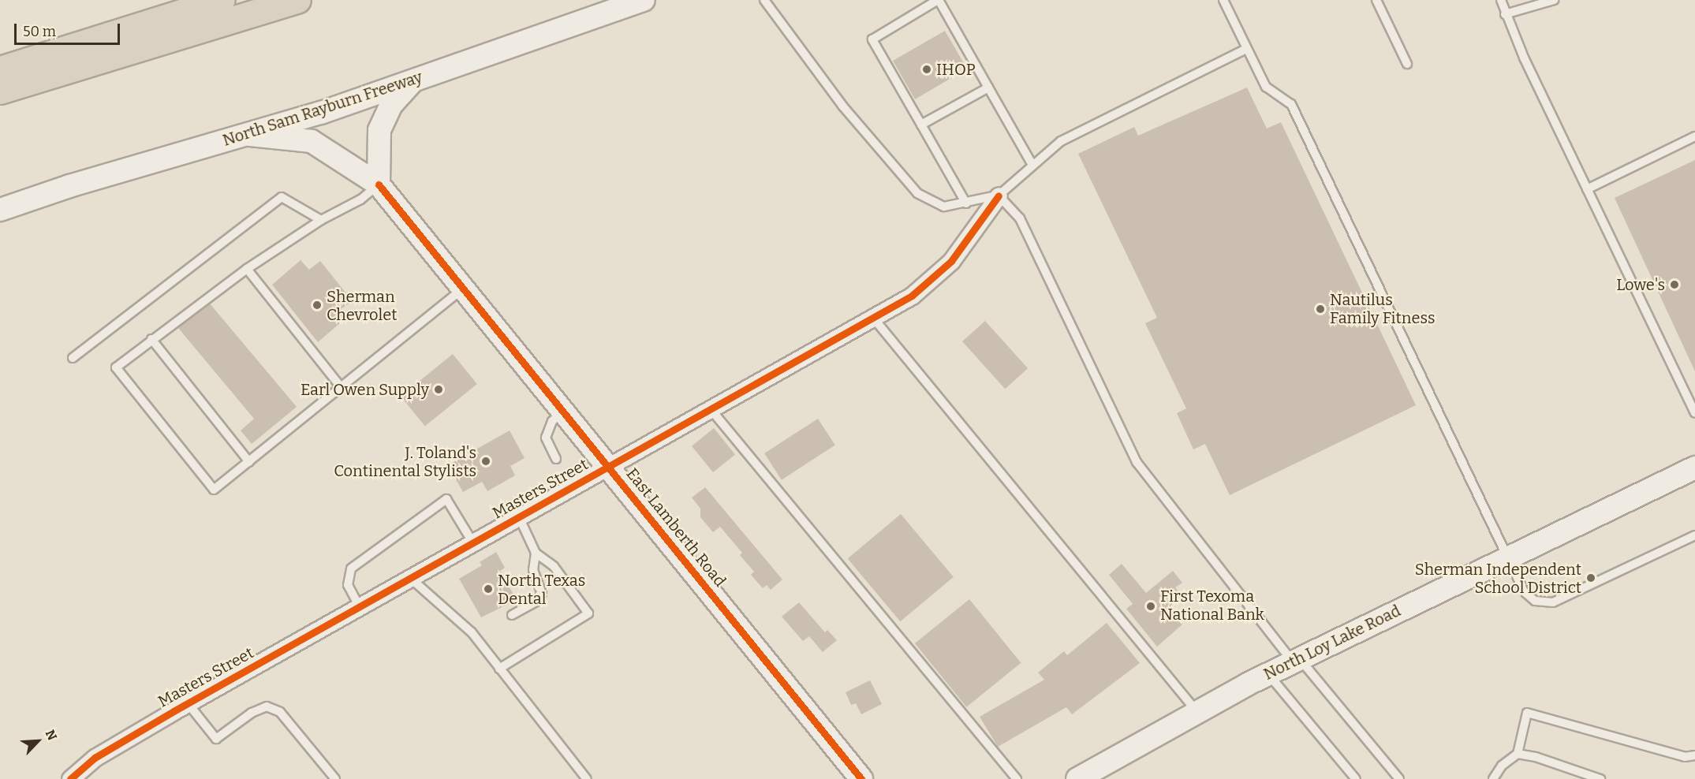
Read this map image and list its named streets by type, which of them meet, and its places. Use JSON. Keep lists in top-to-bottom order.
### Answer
{
  "streets": {
    "street": [
      "North Sam Rayburn Freeway",
      "Masters Street",
      "East Lamberth Road",
      "North Loy Lake Road"
    ]
  },
  "crossings": [
    ["North Sam Rayburn Freeway", "East Lamberth Road"],
    ["Masters Street", "East Lamberth Road"]
  ],
  "places": [
    "IHOP",
    "Lowe's",
    "Sherman Chevrolet",
    "Nautilus Family Fitness",
    "Earl Owen Supply",
    "J. Toland's Continental Stylists",
    "Sherman Independent School District",
    "North Texas Dental",
    "First Texoma National Bank"
  ],
  "scale_bar": "50 m",
  "north": "top right"
}
